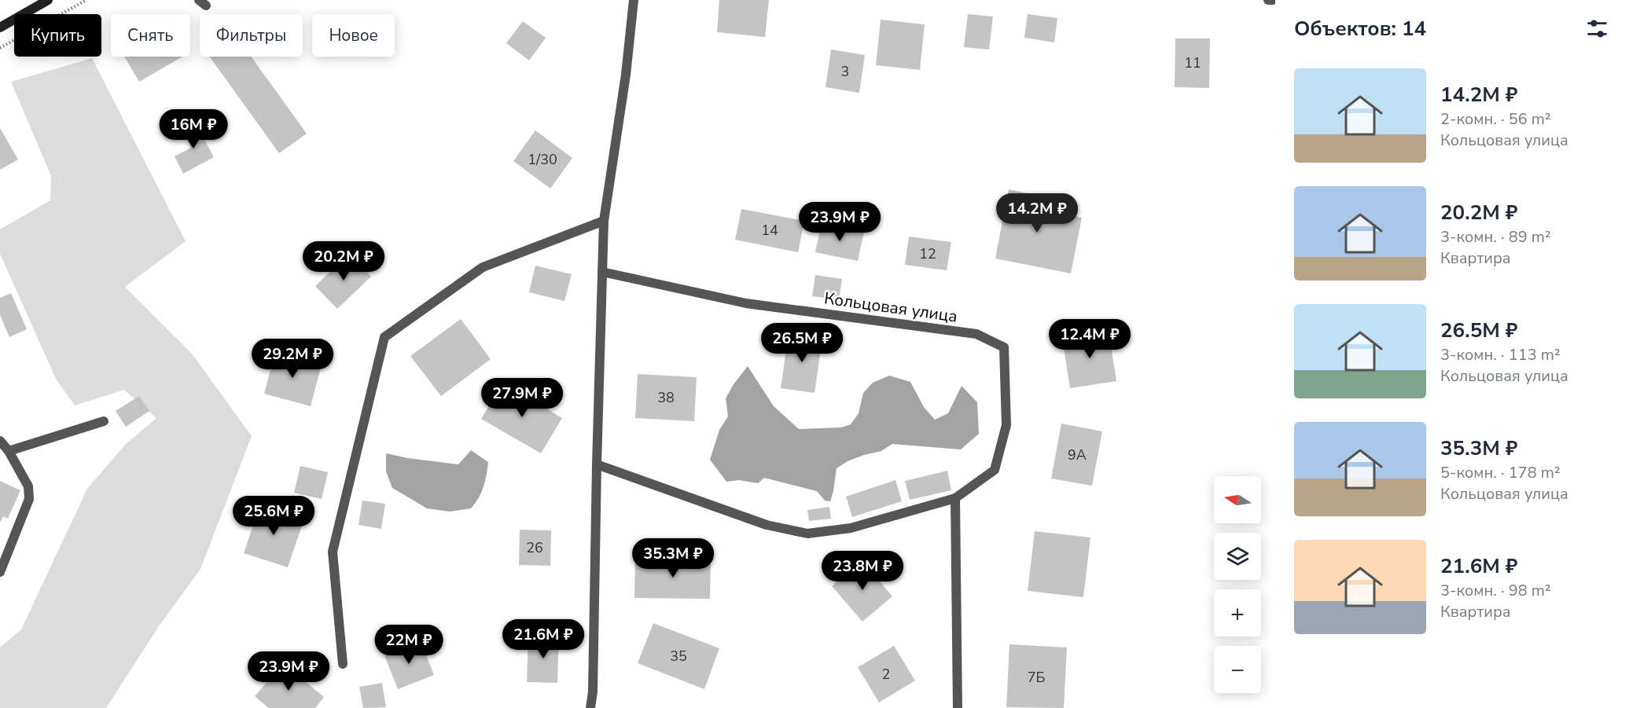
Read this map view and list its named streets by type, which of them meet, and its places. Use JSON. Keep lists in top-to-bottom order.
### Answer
{
  "streets": {
    "street": ["Кольцовая улица"]
  },
  "house_numbers": [
    "11",
    "3",
    "1/30",
    "14",
    "12",
    "38",
    "9А",
    "26",
    "35",
    "2",
    "7Б"
  ],
  "north": "left",
  "page": {
    "heading": "Объектов: 14",
    "chip": [
      "Купить",
      "Снять",
      "Фильтры",
      "Новое"
    ],
    "list": [
      {
        "name": "14.2M ₽",
        "note": "2-комн. · 56 m² · Кольцовая улица"
      },
      {
        "name": "20.2M ₽",
        "note": "3-комн. · 89 m² · Квартира"
      },
      {
        "name": "26.5M ₽",
        "note": "3-комн. · 113 m² · Кольцовая улица"
      },
      {
        "name": "35.3M ₽",
        "note": "5-комн. · 178 m² · Кольцовая улица"
      },
      {
        "name": "21.6M ₽",
        "note": "3-комн. · 98 m² · Квартира"
      }
    ],
    "price": [
      "16M ₽",
      "14.2M ₽",
      "23.9M ₽",
      "20.2M ₽",
      "12.4M ₽",
      "26.5M ₽",
      "29.2M ₽",
      "27.9M ₽",
      "25.6M ₽",
      "35.3M ₽",
      "23.8M ₽",
      "21.6M ₽",
      "22M ₽",
      "23.9M ₽"
    ],
    "map_buttons": ["+", "−"]
  }
}
